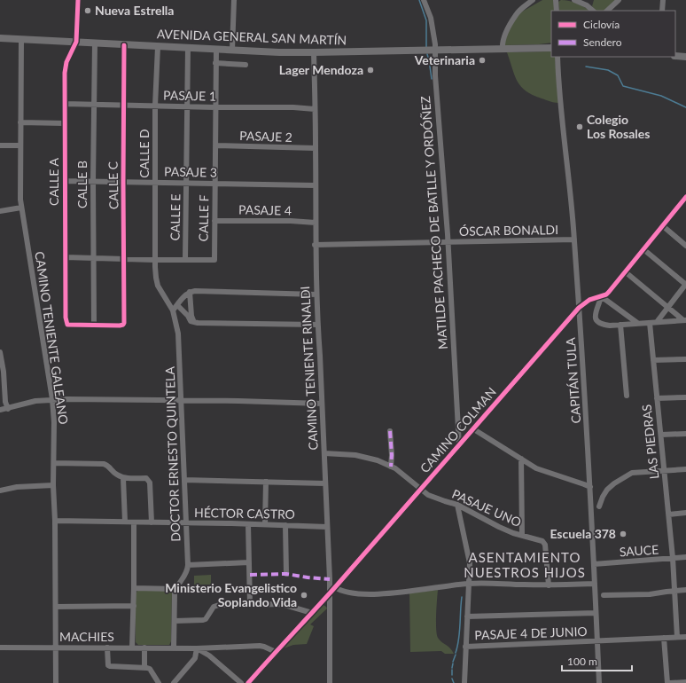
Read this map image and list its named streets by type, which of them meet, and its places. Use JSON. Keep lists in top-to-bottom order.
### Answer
{
  "streets": {
    "main road": ["AVENIDA GENERAL SAN MARTÍN"],
    "street": [
      "PASAJE 1",
      "PASAJE 2",
      "CALLE D",
      "PASAJE 3",
      "CALLE A",
      "CALLE B",
      "CALLE C",
      "PASAJE 4",
      "CALLE E",
      "CALLE F",
      "MATILDE PACHECO DE BATLLE Y ORDÓÑEZ",
      "ÓSCAR BONALDI",
      "CAMINO TENIENTE GALEANO",
      "CAMINO TENIENTE RINALDI",
      "CAPITÁN TULA",
      "CAMINO COLMAN",
      "LAS PIEDRAS",
      "DOCTOR ERNESTO QUINTELA",
      "PASAJE UNO",
      "HÉCTOR CASTRO",
      "SAUCE",
      "PASAJE 4 DE JUNIO",
      "MACHIES"
    ]
  },
  "crossings": [
    ["AVENIDA GENERAL SAN MARTÍN", "CALLE D"],
    ["AVENIDA GENERAL SAN MARTÍN", "CALLE A"],
    ["AVENIDA GENERAL SAN MARTÍN", "CALLE B"],
    ["AVENIDA GENERAL SAN MARTÍN", "CALLE C"],
    ["AVENIDA GENERAL SAN MARTÍN", "CALLE E"],
    ["AVENIDA GENERAL SAN MARTÍN", "CALLE F"],
    ["AVENIDA GENERAL SAN MARTÍN", "MATILDE PACHECO DE BATLLE Y ORDÓÑEZ"],
    ["AVENIDA GENERAL SAN MARTÍN", "CAMINO TENIENTE GALEANO"],
    ["AVENIDA GENERAL SAN MARTÍN", "CAMINO TENIENTE RINALDI"],
    ["PASAJE 1", "CALLE D"],
    ["PASAJE 1", "CALLE A"],
    ["PASAJE 1", "CALLE B"],
    ["PASAJE 1", "CALLE C"],
    ["PASAJE 1", "CALLE E"],
    ["PASAJE 1", "CALLE F"],
    ["PASAJE 1", "CAMINO TENIENTE RINALDI"],
    ["PASAJE 2", "CALLE F"],
    ["PASAJE 2", "CAMINO TENIENTE RINALDI"],
    ["CALLE D", "PASAJE 3"],
    ["CALLE D", "DOCTOR ERNESTO QUINTELA"],
    ["PASAJE 3", "CALLE A"],
    ["PASAJE 3", "CALLE B"],
    ["PASAJE 3", "CALLE C"],
    ["PASAJE 3", "CALLE E"],
    ["PASAJE 3", "CALLE F"],
    ["PASAJE 3", "CAMINO TENIENTE RINALDI"],
    ["CALLE A", "CALLE B"],
    ["CALLE A", "CALLE C"],
    ["CALLE B", "CALLE C"],
    ["PASAJE 4", "CALLE F"],
    ["PASAJE 4", "CAMINO TENIENTE RINALDI"],
    ["CALLE E", "CALLE F"],
    ["MATILDE PACHECO DE BATLLE Y ORDÓÑEZ", "ÓSCAR BONALDI"],
    ["MATILDE PACHECO DE BATLLE Y ORDÓÑEZ", "CAMINO COLMAN"],
    ["ÓSCAR BONALDI", "CAMINO TENIENTE RINALDI"],
    ["ÓSCAR BONALDI", "CAPITÁN TULA"],
    ["CAMINO TENIENTE GALEANO", "HÉCTOR CASTRO"],
    ["CAMINO TENIENTE GALEANO", "MACHIES"],
    ["CAMINO TENIENTE RINALDI", "CAMINO COLMAN"],
    ["CAMINO TENIENTE RINALDI", "PASAJE UNO"],
    ["CAMINO TENIENTE RINALDI", "HÉCTOR CASTRO"],
    ["CAPITÁN TULA", "CAMINO COLMAN"],
    ["CAPITÁN TULA", "SAUCE"],
    ["CAPITÁN TULA", "PASAJE 4 DE JUNIO"],
    ["CAMINO COLMAN", "PASAJE UNO"],
    ["CAMINO COLMAN", "MACHIES"],
    ["LAS PIEDRAS", "SAUCE"],
    ["LAS PIEDRAS", "PASAJE 4 DE JUNIO"],
    ["DOCTOR ERNESTO QUINTELA", "HÉCTOR CASTRO"]
  ],
  "districts": ["ASENTAMIENTO NUESTROS HIJOS"],
  "places": [
    "Nueva Estrella",
    "Veterinaria",
    "Lager Mendoza",
    "Colegio Los Rosales",
    "Escuela 378",
    "Ministerio Evangelistico Soplando Vida"
  ],
  "legend": ["Ciclovía", "Sendero"],
  "scale_bar": "100 m"
}
